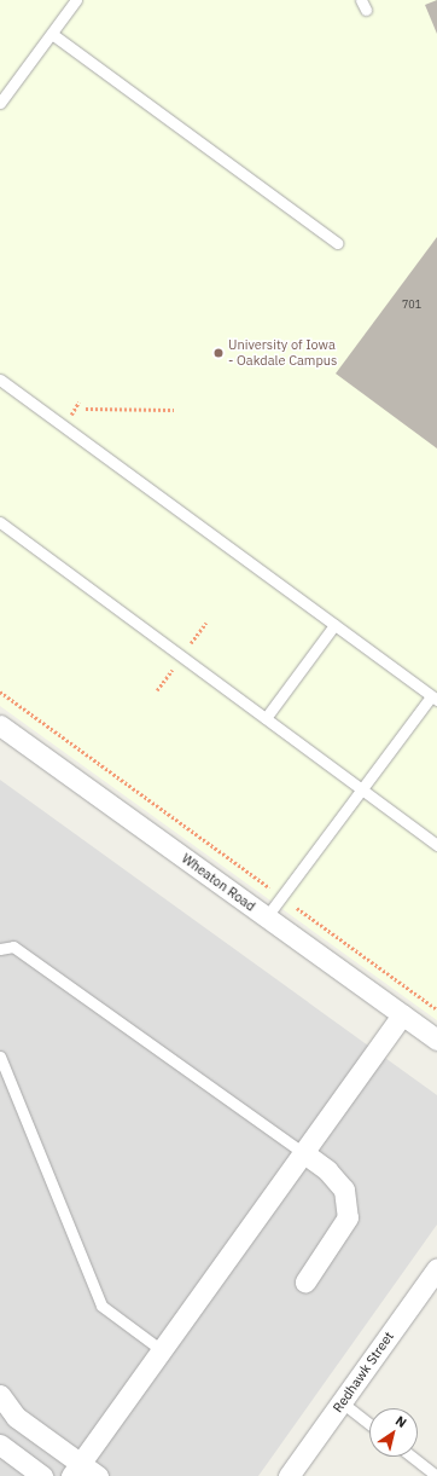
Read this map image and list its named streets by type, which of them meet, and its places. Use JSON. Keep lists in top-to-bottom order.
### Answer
{
  "streets": {
    "street": ["Wheaton Road", "Redhawk Street"]
  },
  "places": ["University of Iowa - Oakdale Campus"],
  "house_numbers": ["701"],
  "north": "top right"
}
